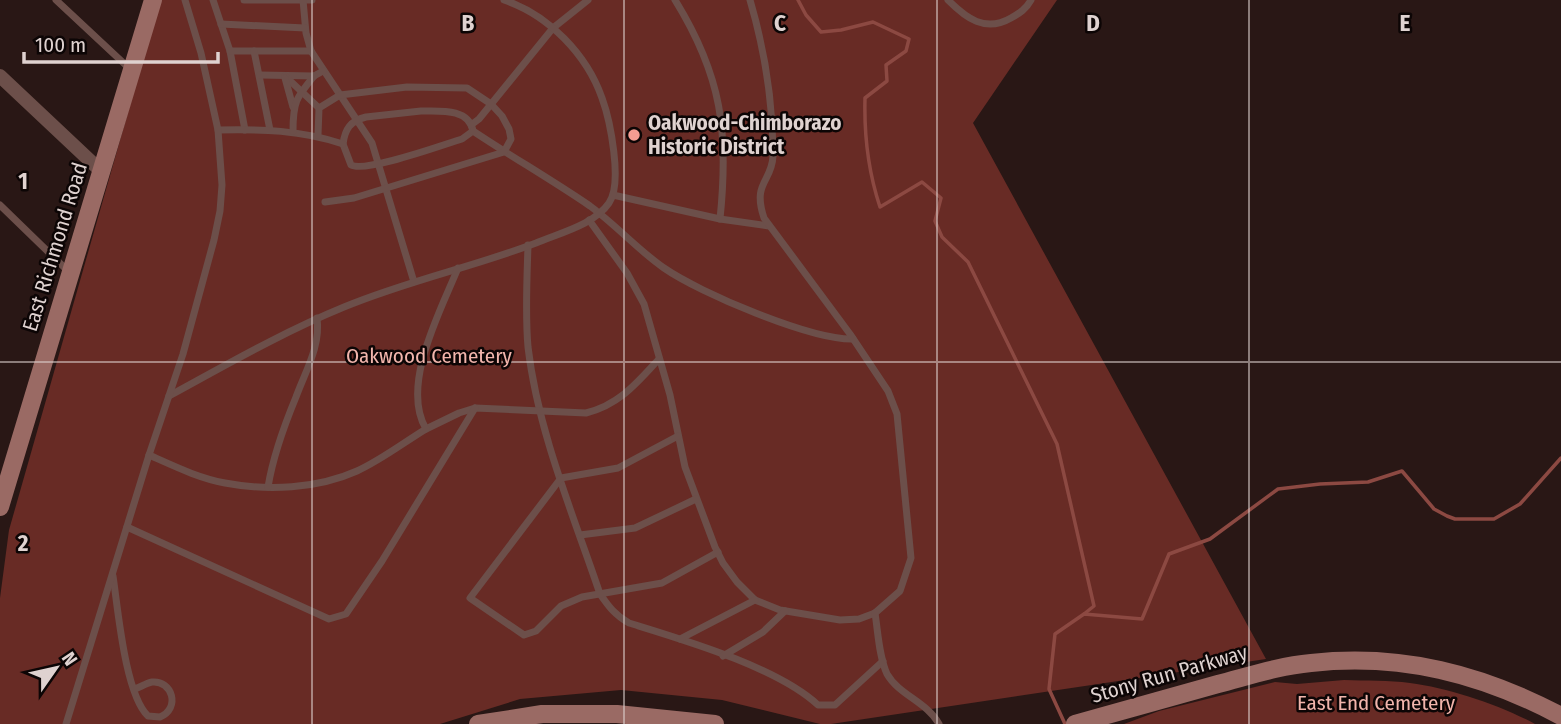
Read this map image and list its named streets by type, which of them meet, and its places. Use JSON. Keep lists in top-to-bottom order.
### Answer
{
  "streets": {
    "street": ["East Richmond Road", "Stony Run Parkway"]
  },
  "parks": ["Oakwood Cemetery", "East End Cemetery"],
  "places": ["Oakwood-Chimborazo Historic District"],
  "scale_bar": "100 m",
  "north": "top right",
  "grid": {
    "columns": [
      "B",
      "C",
      "D",
      "E"
    ],
    "rows": ["1", "2"]
  }
}
